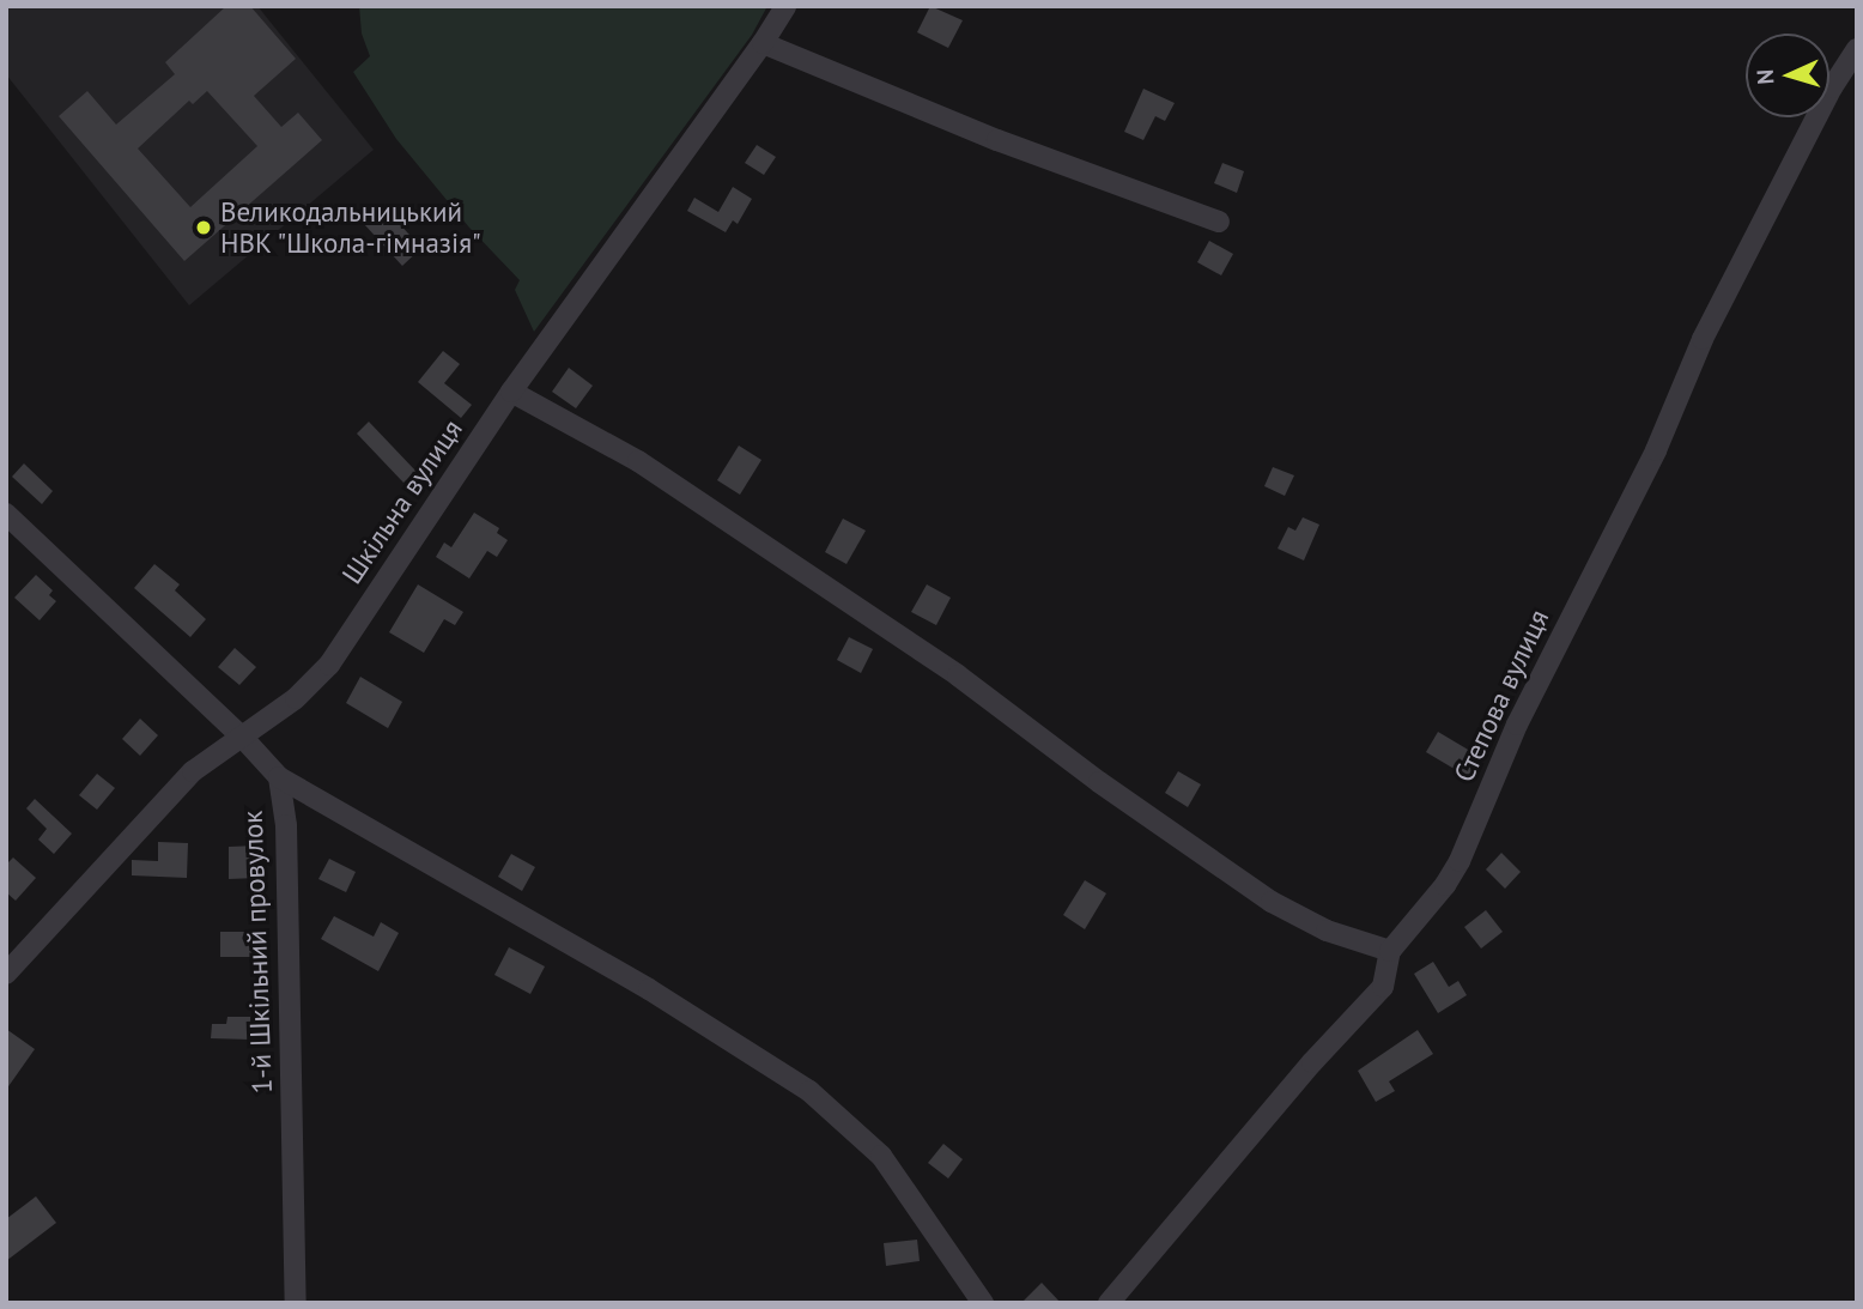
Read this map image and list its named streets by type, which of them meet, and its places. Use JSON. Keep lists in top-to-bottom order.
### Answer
{
  "streets": {
    "street": ["Шкільна вулиця", "Степова вулиця", "1-й Шкільний провулок"]
  },
  "crossings": [
    ["Шкільна вулиця", "1-й Шкільний провулок"]
  ],
  "places": ["Великодальницький НВК \"Школа-гімназія\""],
  "north": "left"
}
